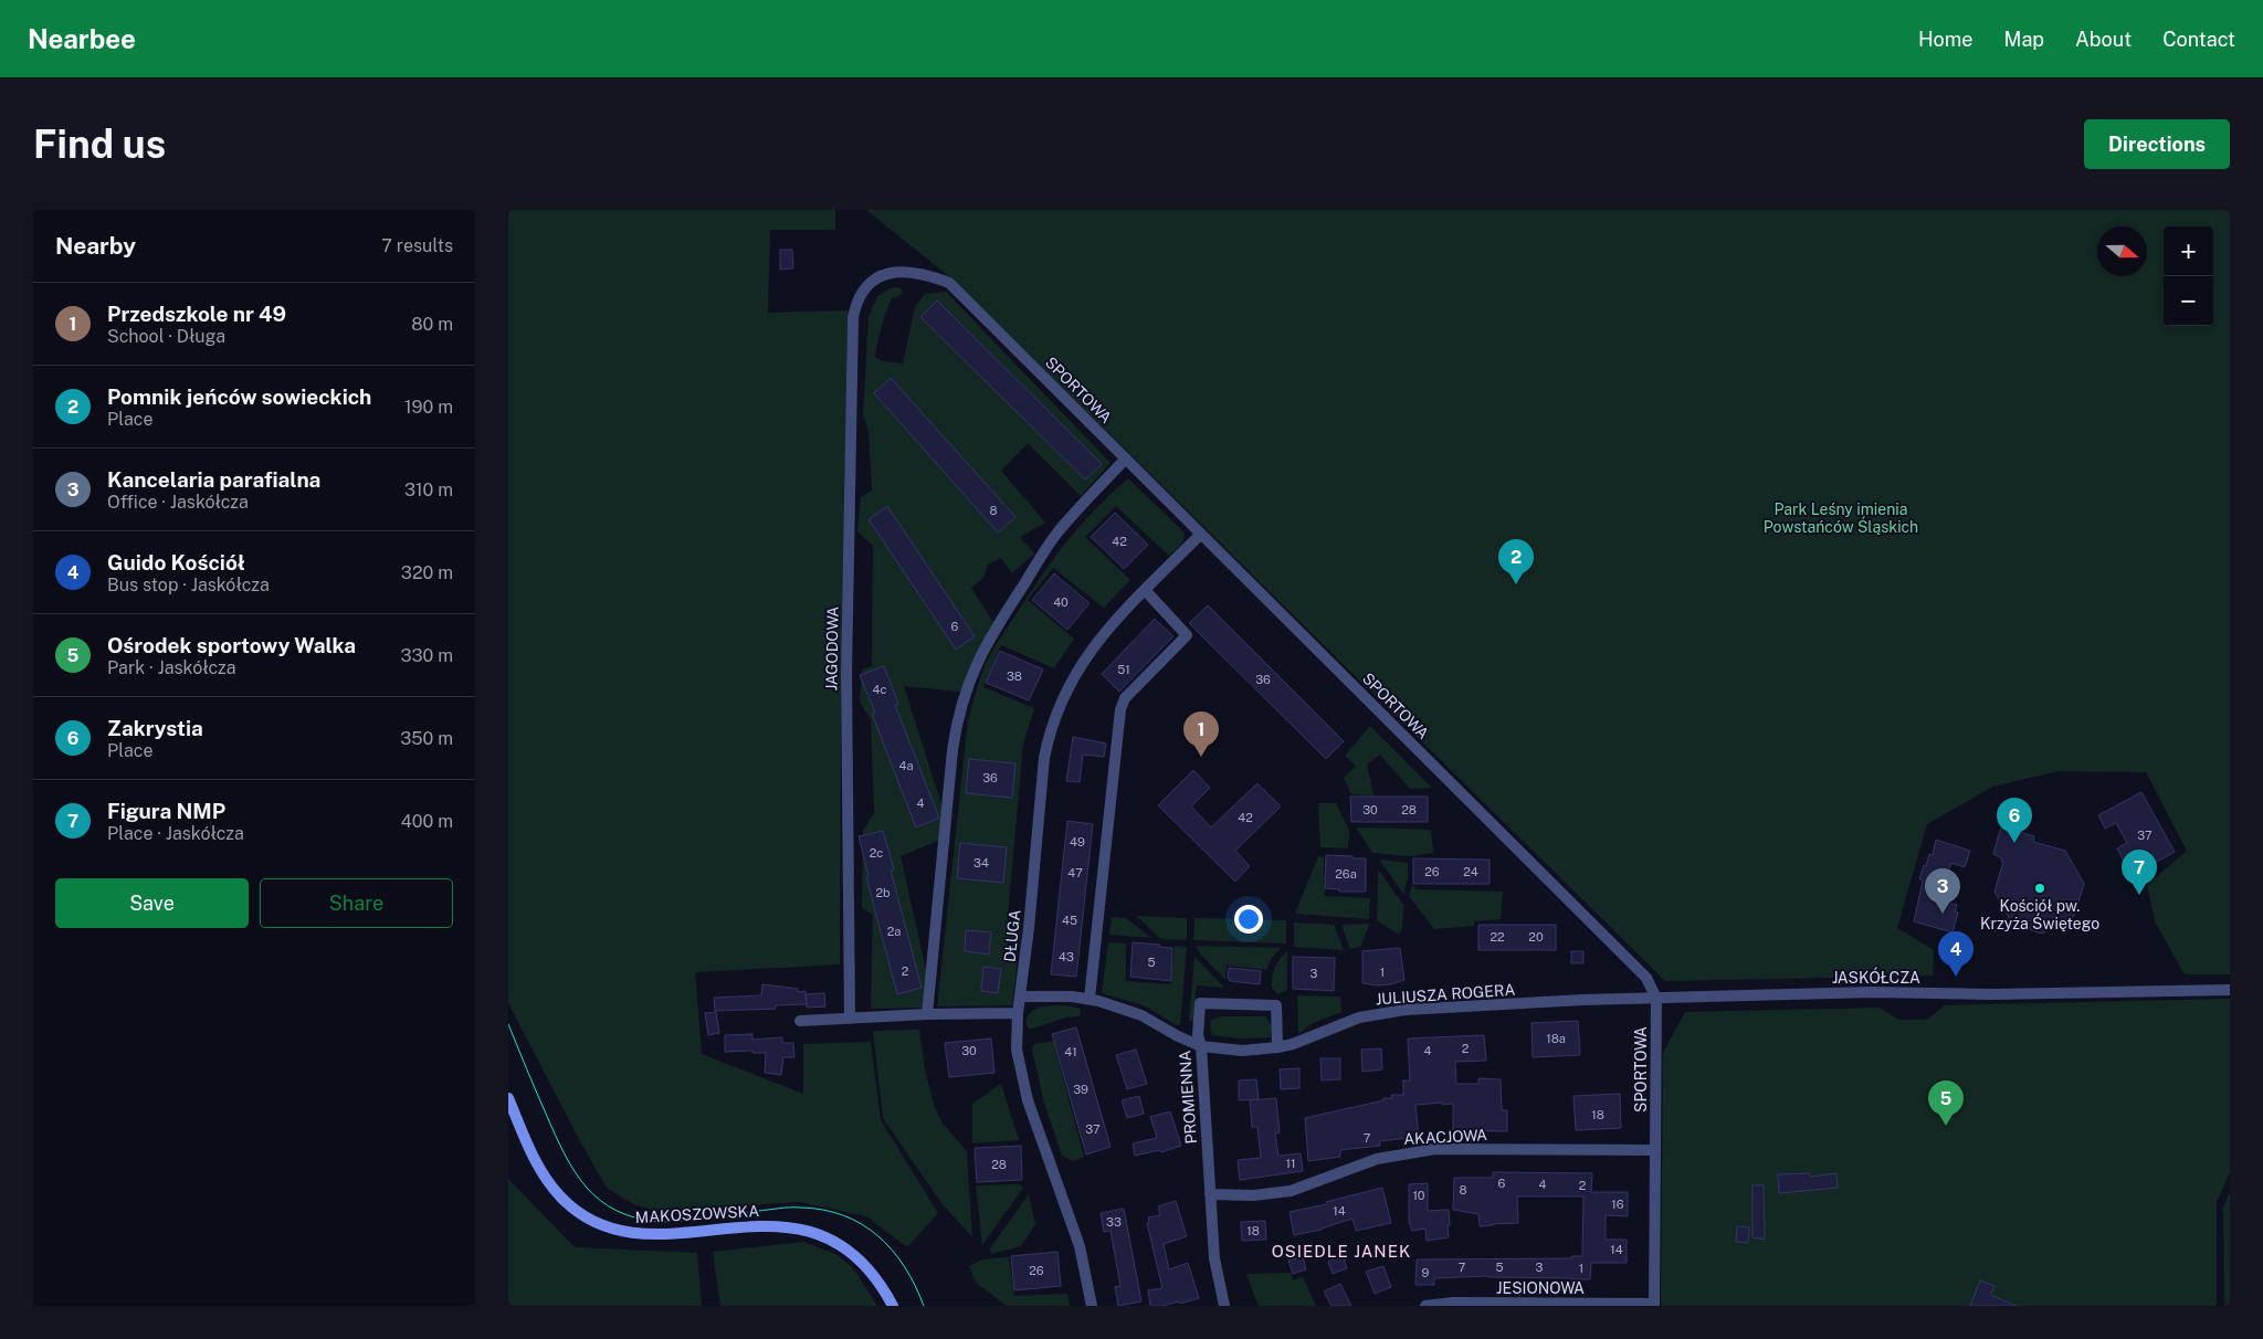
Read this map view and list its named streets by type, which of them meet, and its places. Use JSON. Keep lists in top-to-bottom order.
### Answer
{
  "streets": {
    "main road": ["MAKOSZOWSKA"],
    "street": [
      "SPORTOWA",
      "JAGODOWA",
      "DŁUGA",
      "JASKÓŁCZA",
      "JULIUSZA ROGERA",
      "PROMIENNA",
      "AKACJOWA",
      "JESIONOWA"
    ]
  },
  "crossings": [
    ["SPORTOWA", "JAGODOWA"],
    ["SPORTOWA", "DŁUGA"],
    ["SPORTOWA", "JASKÓŁCZA"],
    ["SPORTOWA", "JULIUSZA ROGERA"],
    ["SPORTOWA", "AKACJOWA"],
    ["SPORTOWA", "JESIONOWA"],
    ["DŁUGA", "JULIUSZA ROGERA"],
    ["JASKÓŁCZA", "JULIUSZA ROGERA"],
    ["JULIUSZA ROGERA", "PROMIENNA"],
    ["PROMIENNA", "AKACJOWA"]
  ],
  "districts": ["OSIEDLE JANEK"],
  "parks": ["Park Leśny imienia Powstańców Śląskich"],
  "places": ["Kościół pw. Krzyża Świętego"],
  "house_numbers": [
    "8",
    "42",
    "40",
    "6",
    "51",
    "38",
    "36",
    "4c",
    "4a",
    "36",
    "4",
    "30",
    "28",
    "42",
    "37",
    "49",
    "2c",
    "34",
    "26",
    "24",
    "47",
    "26a",
    "2b",
    "45",
    "2a",
    "22",
    "20",
    "43",
    "5",
    "2",
    "1",
    "3",
    "18a",
    "2",
    "30",
    "4",
    "41",
    "39",
    "18",
    "37",
    "7",
    "11",
    "28",
    "6",
    "4",
    "2",
    "8",
    "10",
    "16",
    "14",
    "33",
    "18",
    "14",
    "7",
    "5",
    "3",
    "1",
    "26",
    "9"
  ],
  "north": "right",
  "page": {
    "header": "Nearbee",
    "nav": [
      "Home",
      "Map",
      "About",
      "Contact"
    ],
    "buttons": [
      "Directions",
      ["Save", "Share"]
    ],
    "title": "Find us",
    "heading": ["Nearby", "7 results"],
    "map_buttons": ["+", "−"],
    "list": [
      {
        "mark": "1",
        "name": "Przedszkole nr 49",
        "note": "School · Długa",
        "value": "80 m"
      },
      {
        "mark": "2",
        "name": "Pomnik jeńców sowieckich",
        "note": "Place",
        "value": "190 m"
      },
      {
        "mark": "3",
        "name": "Kancelaria parafialna",
        "note": "Office · Jaskółcza",
        "value": "310 m"
      },
      {
        "mark": "4",
        "name": "Guido Kościół",
        "note": "Bus stop · Jaskółcza",
        "value": "320 m"
      },
      {
        "mark": "5",
        "name": "Ośrodek sportowy Walka",
        "note": "Park · Jaskółcza",
        "value": "330 m"
      },
      {
        "mark": "6",
        "name": "Zakrystia",
        "note": "Place",
        "value": "350 m"
      },
      {
        "mark": "7",
        "name": "Figura NMP",
        "note": "Place · Jaskółcza",
        "value": "400 m"
      }
    ],
    "pins": [
      "2",
      "1",
      "6",
      "7",
      "3",
      "4",
      "5"
    ]
  }
}
